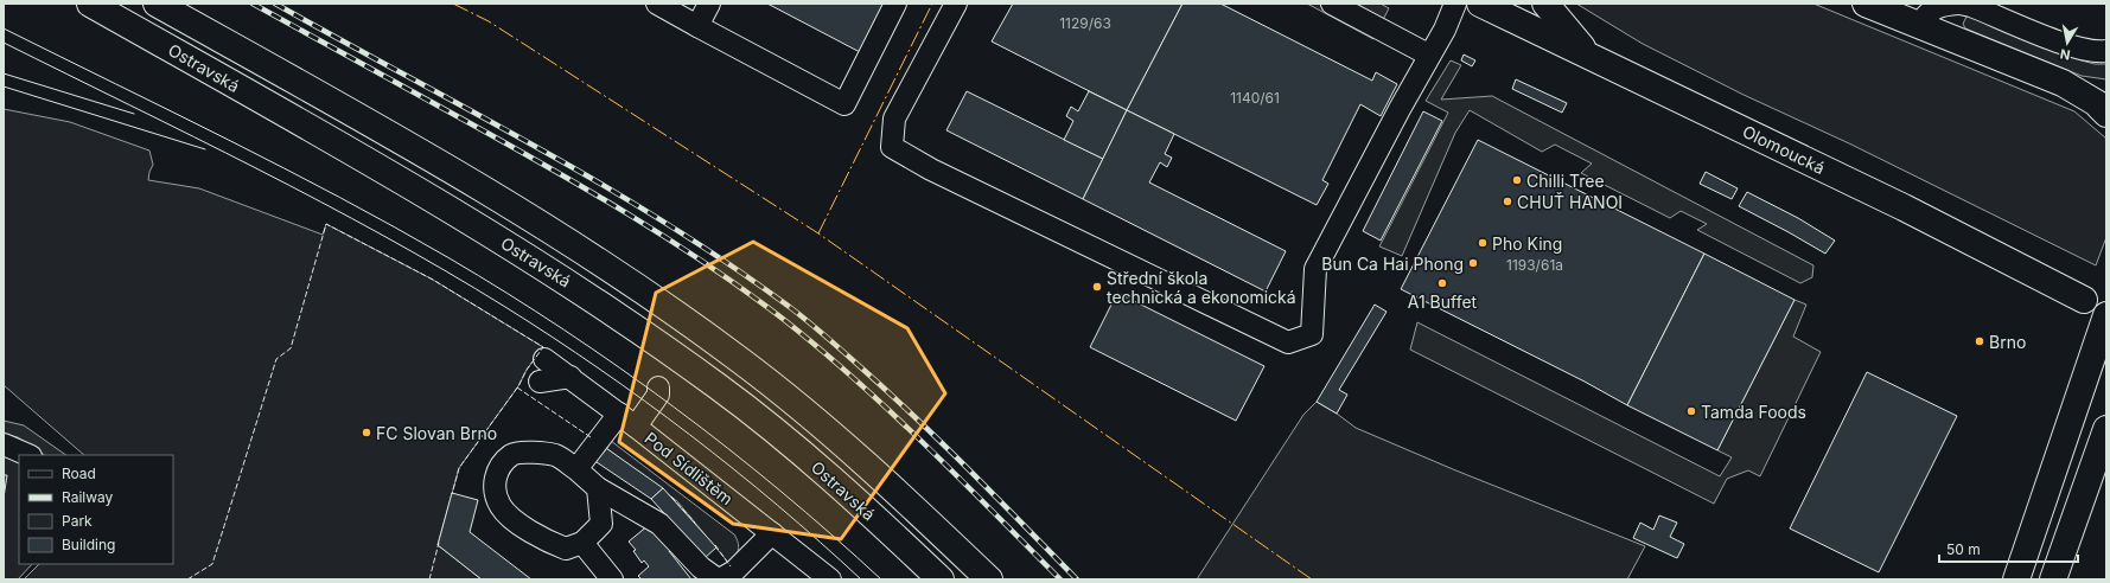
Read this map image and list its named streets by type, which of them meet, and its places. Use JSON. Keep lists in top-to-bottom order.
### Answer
{
  "streets": {
    "main road": ["Ostravská", "Olomoucká"],
    "street": ["Pod Sídlištěm"]
  },
  "places": [
    "Chilli Tree",
    "CHUŤ HANOI",
    "Pho King",
    "Bun Ca Hai Phong",
    "A1 Buffet",
    "Střední škola technická a ekonomická",
    "Brno",
    "Tamda Foods",
    "FC Slovan Brno"
  ],
  "house_numbers": ["1129/63", "1140/61", "1193/61a"],
  "legend": [
    "Road",
    "Railway",
    "Park",
    "Building"
  ],
  "scale_bar": "50 m",
  "north": "bottom"
}
